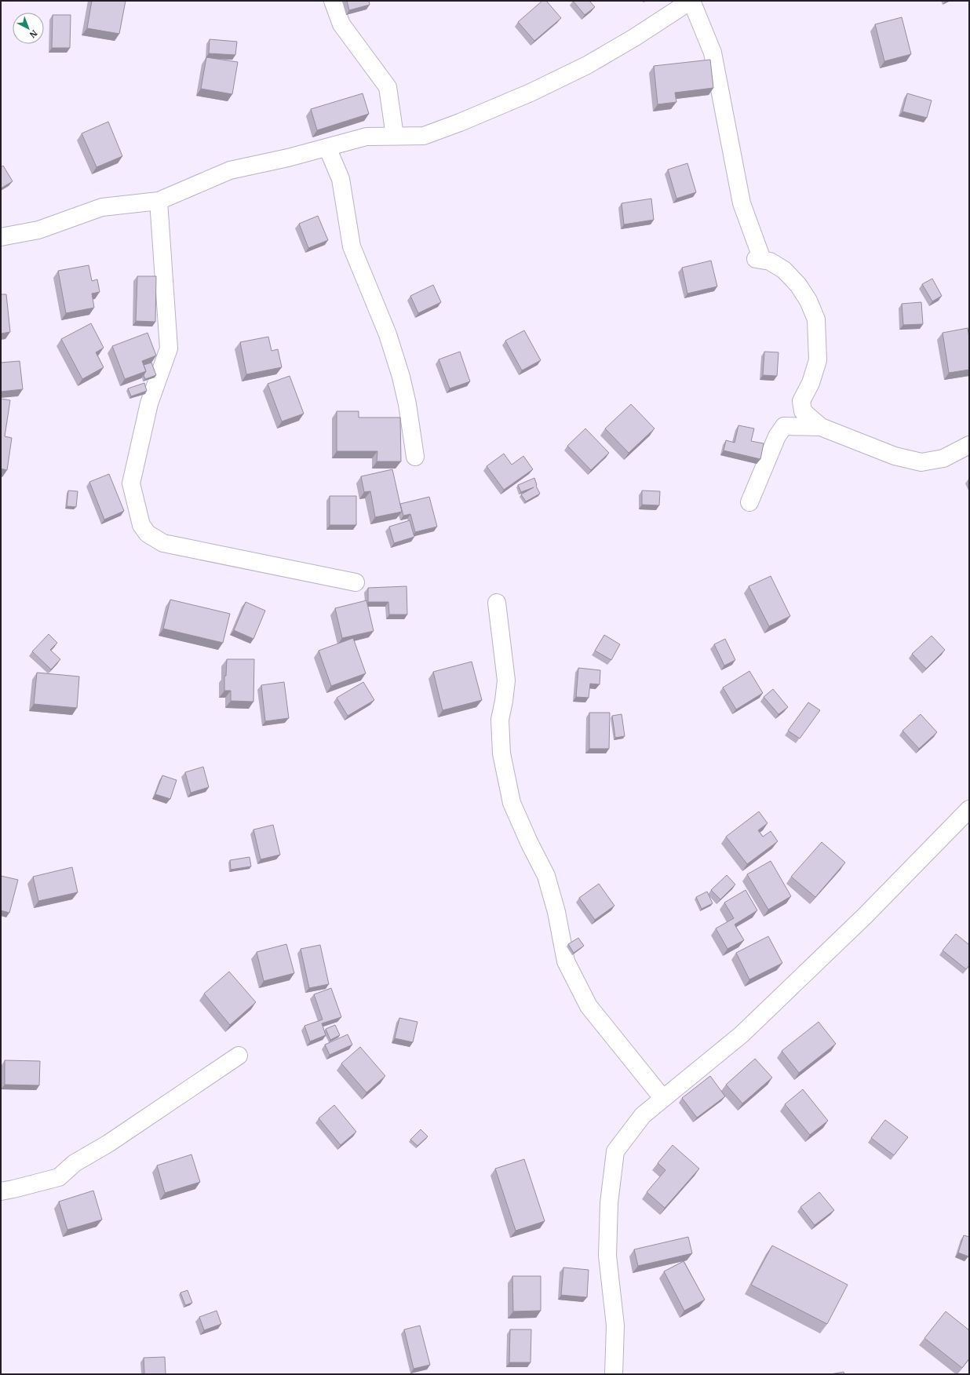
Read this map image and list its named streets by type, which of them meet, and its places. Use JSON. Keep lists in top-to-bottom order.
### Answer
{
  "north": "bottom right"
}
